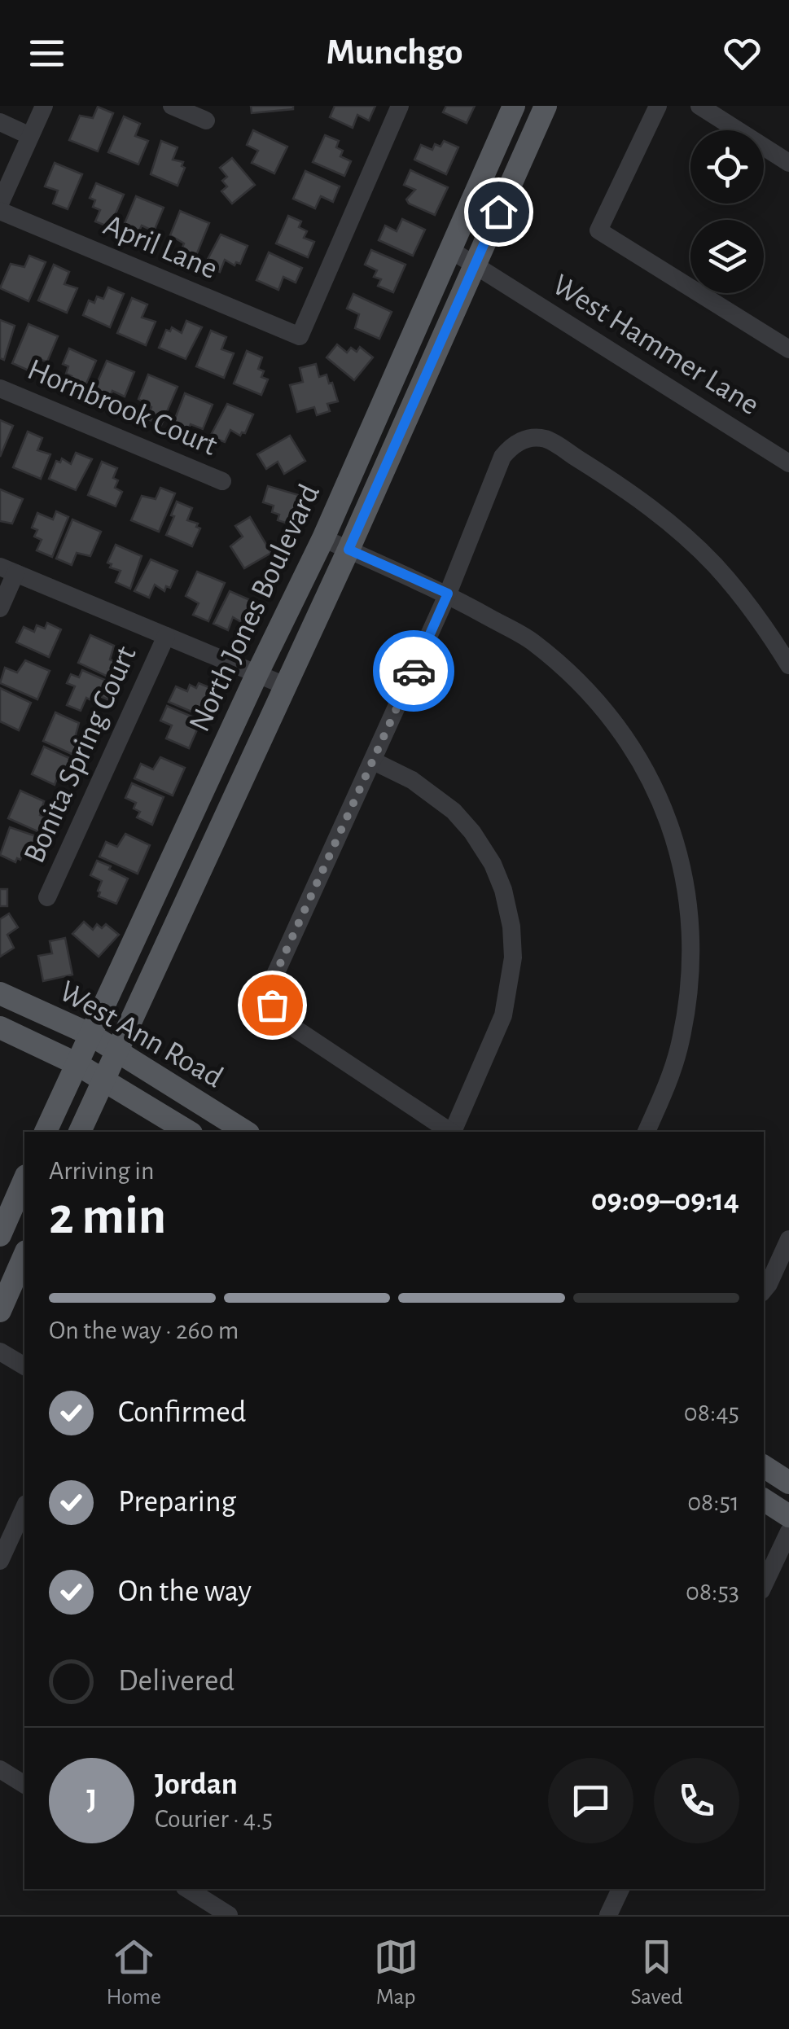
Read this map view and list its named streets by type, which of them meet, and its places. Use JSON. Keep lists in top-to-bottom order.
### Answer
{
  "streets": {
    "main road": ["North Jones Boulevard", "West Ann Road"],
    "street": [
      "April Lane",
      "West Hammer Lane",
      "Hornbrook Court",
      "Bonita Spring Court"
    ]
  },
  "crossings": [
    ["West Hammer Lane", "North Jones Boulevard"],
    ["North Jones Boulevard", "West Ann Road"]
  ],
  "page": {
    "header": "Munchgo",
    "heading": ["2 min", "Arriving in", "09:09–09:14"],
    "panel": ["Jordan", "Courier · 4.5"],
    "bar": "On the way · 260 m",
    "list": [
      ["Confirmed", "08:45"],
      ["Preparing", "08:51"],
      ["On the way", "08:53"],
      "Delivered"
    ],
    "round": "J",
    "tabs": ["Home", "Map", "Saved"]
  }
}
